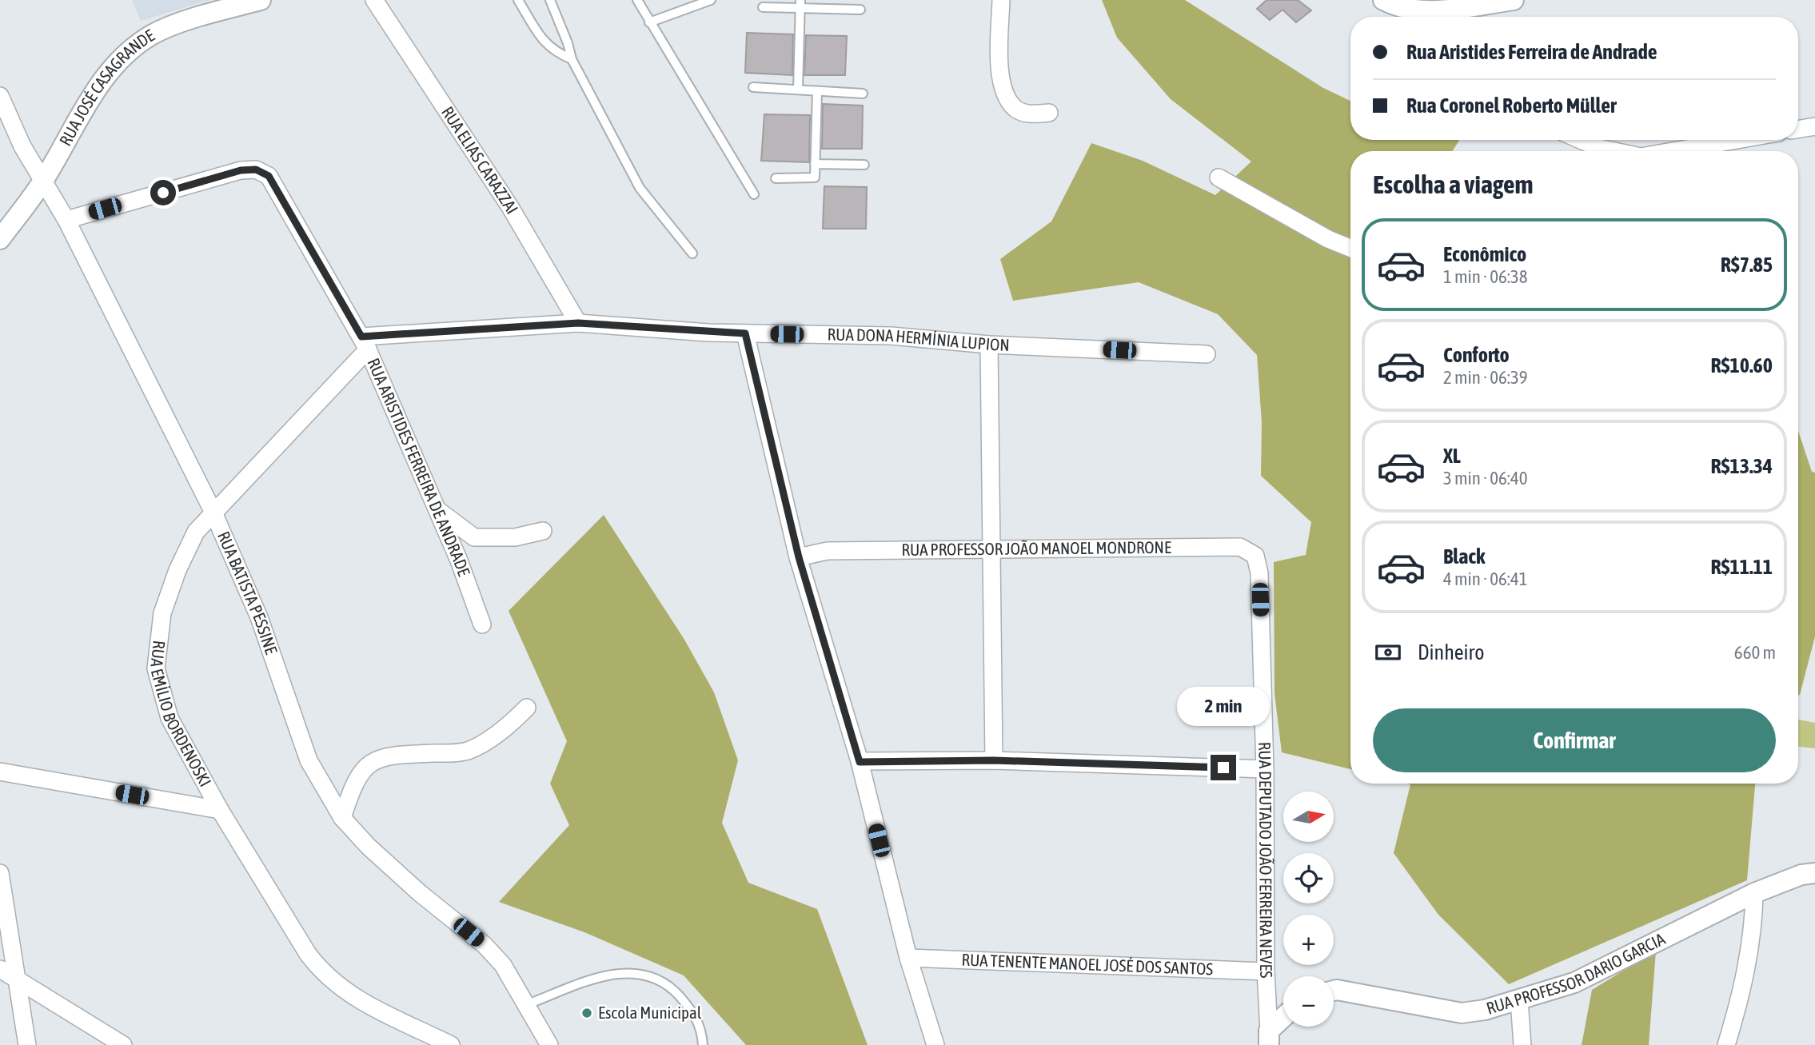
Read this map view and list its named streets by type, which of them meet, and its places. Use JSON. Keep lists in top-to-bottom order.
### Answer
{
  "streets": {
    "street": [
      "RUA JOSÉ CASAGRANDE",
      "RUA ELIAS CARAZZAI",
      "RUA DONA HERMÍNIA LUPION",
      "RUA ARISTIDES FERREIRA DE ANDRADE",
      "RUA PROFESSOR JOÃO MANOEL MONDRONE",
      "RUA BATISTA PESSINE",
      "RUA EMÍLIO BORDENOSKI",
      "RUA DEPUTADO JOÃO FERREIRA NEVES",
      "RUA TENENTE MANOEL JOSÉ DOS SANTOS",
      "RUA PROFESSOR DARIO GARCIA"
    ]
  },
  "crossings": [
    ["RUA JOSÉ CASAGRANDE", "RUA BATISTA PESSINE"],
    ["RUA ELIAS CARAZZAI", "RUA DONA HERMÍNIA LUPION"],
    ["RUA DONA HERMÍNIA LUPION", "RUA ARISTIDES FERREIRA DE ANDRADE"],
    ["RUA DONA HERMÍNIA LUPION", "RUA EMÍLIO BORDENOSKI"],
    ["RUA ARISTIDES FERREIRA DE ANDRADE", "RUA BATISTA PESSINE"],
    ["RUA ARISTIDES FERREIRA DE ANDRADE", "RUA EMÍLIO BORDENOSKI"],
    ["RUA PROFESSOR JOÃO MANOEL MONDRONE", "RUA DEPUTADO JOÃO FERREIRA NEVES"],
    ["RUA BATISTA PESSINE", "RUA EMÍLIO BORDENOSKI"],
    ["RUA DEPUTADO JOÃO FERREIRA NEVES", "RUA TENENTE MANOEL JOSÉ DOS SANTOS"]
  ],
  "places": ["Escola Municipal"],
  "north": "right",
  "page": {
    "banner": ["Rua Aristides Ferreira de Andrade", "Rua Coronel Roberto Müller"],
    "heading": "Escolha a viagem",
    "list": [
      {
        "name": "Econômico",
        "note": "1 min · 06:38",
        "value": "R$7.85"
      },
      {
        "name": "Conforto",
        "note": "2 min · 06:39",
        "value": "R$10.60"
      },
      {
        "name": "XL",
        "note": "3 min · 06:40",
        "value": "R$13.34"
      },
      {
        "name": "Black",
        "note": "4 min · 06:41",
        "value": "R$11.11"
      }
    ],
    "pay": ["Dinheiro", "660 m"],
    "bubble": "2 min",
    "buttons": "Confirmar",
    "map_buttons": ["+", "−"]
  }
}
